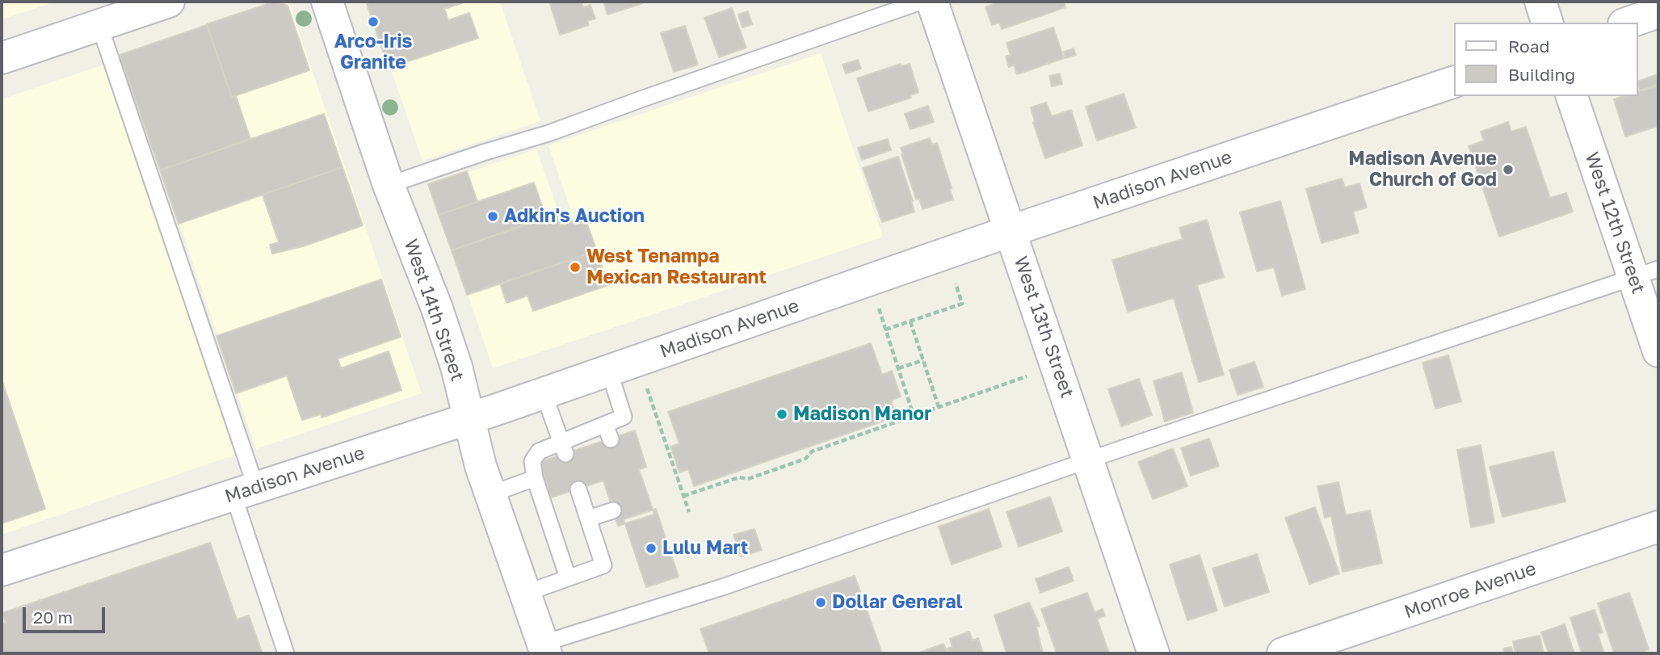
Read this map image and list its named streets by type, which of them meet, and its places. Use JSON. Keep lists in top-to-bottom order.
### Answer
{
  "streets": {
    "street": [
      "Madison Avenue",
      "West 12th Street",
      "West 14th Street",
      "West 13th Street",
      "Monroe Avenue"
    ]
  },
  "crossings": [
    ["Madison Avenue", "West 14th Street"],
    ["Madison Avenue", "West 13th Street"]
  ],
  "places": [
    "Arco-Iris Granite",
    "Madison Avenue Church of God",
    "Adkin's Auction",
    "West Tenampa Mexican Restaurant",
    "Madison Manor",
    "Lulu Mart",
    "Dollar General"
  ],
  "legend": ["Road", "Building"],
  "scale_bar": "20 m"
}
